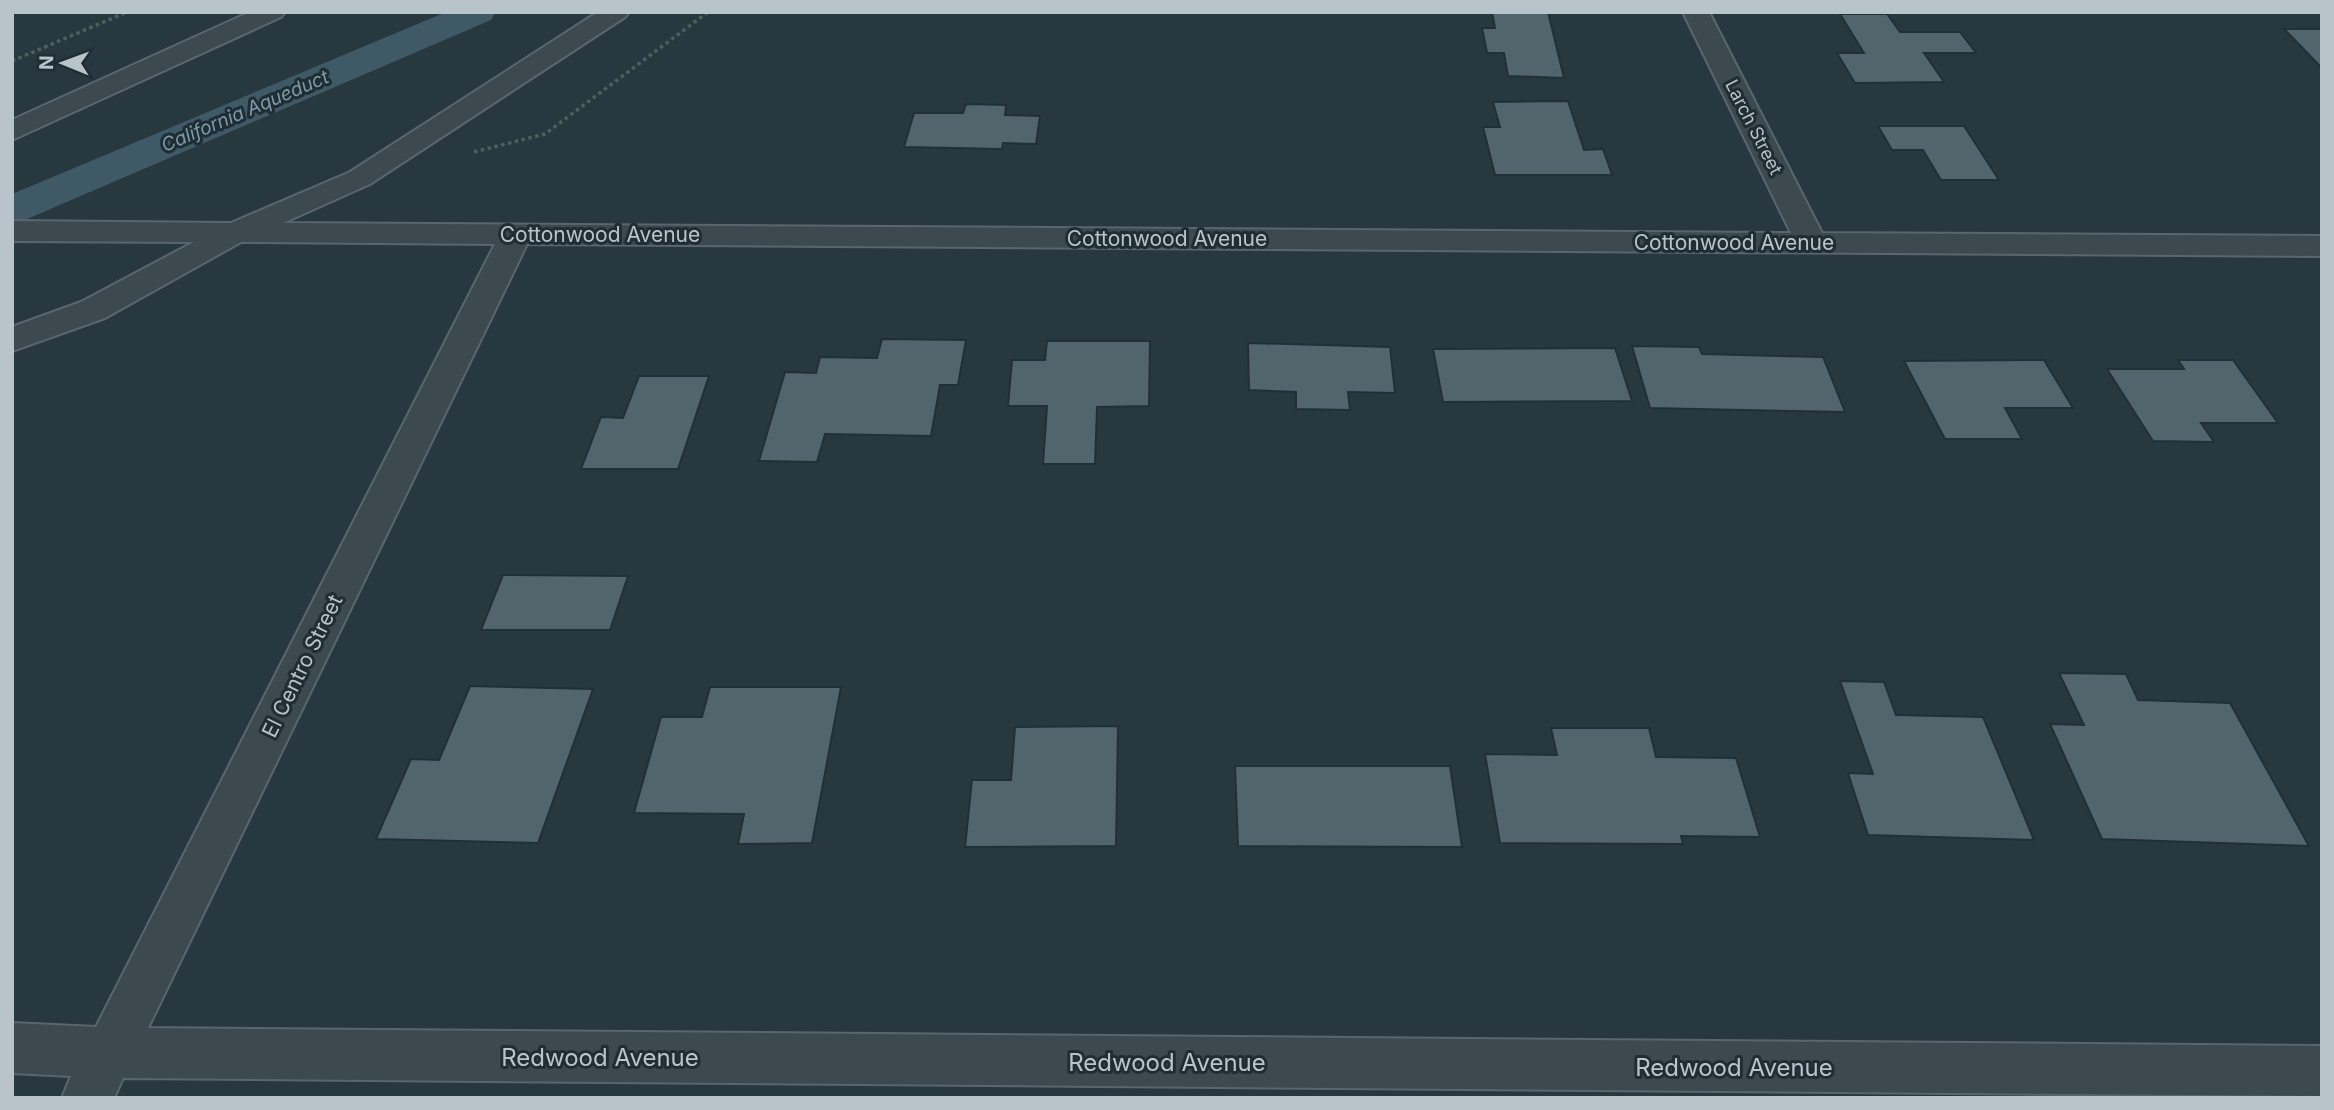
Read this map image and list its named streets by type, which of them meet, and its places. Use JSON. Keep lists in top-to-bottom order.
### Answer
{
  "streets": {
    "street": [
      "Larch Street",
      "Cottonwood Avenue",
      "El Centro Street",
      "Redwood Avenue"
    ]
  },
  "crossings": [
    ["Larch Street", "Cottonwood Avenue"],
    ["Cottonwood Avenue", "El Centro Street"],
    ["El Centro Street", "Redwood Avenue"]
  ],
  "water": ["California Aqueduct"],
  "north": "left"
}
